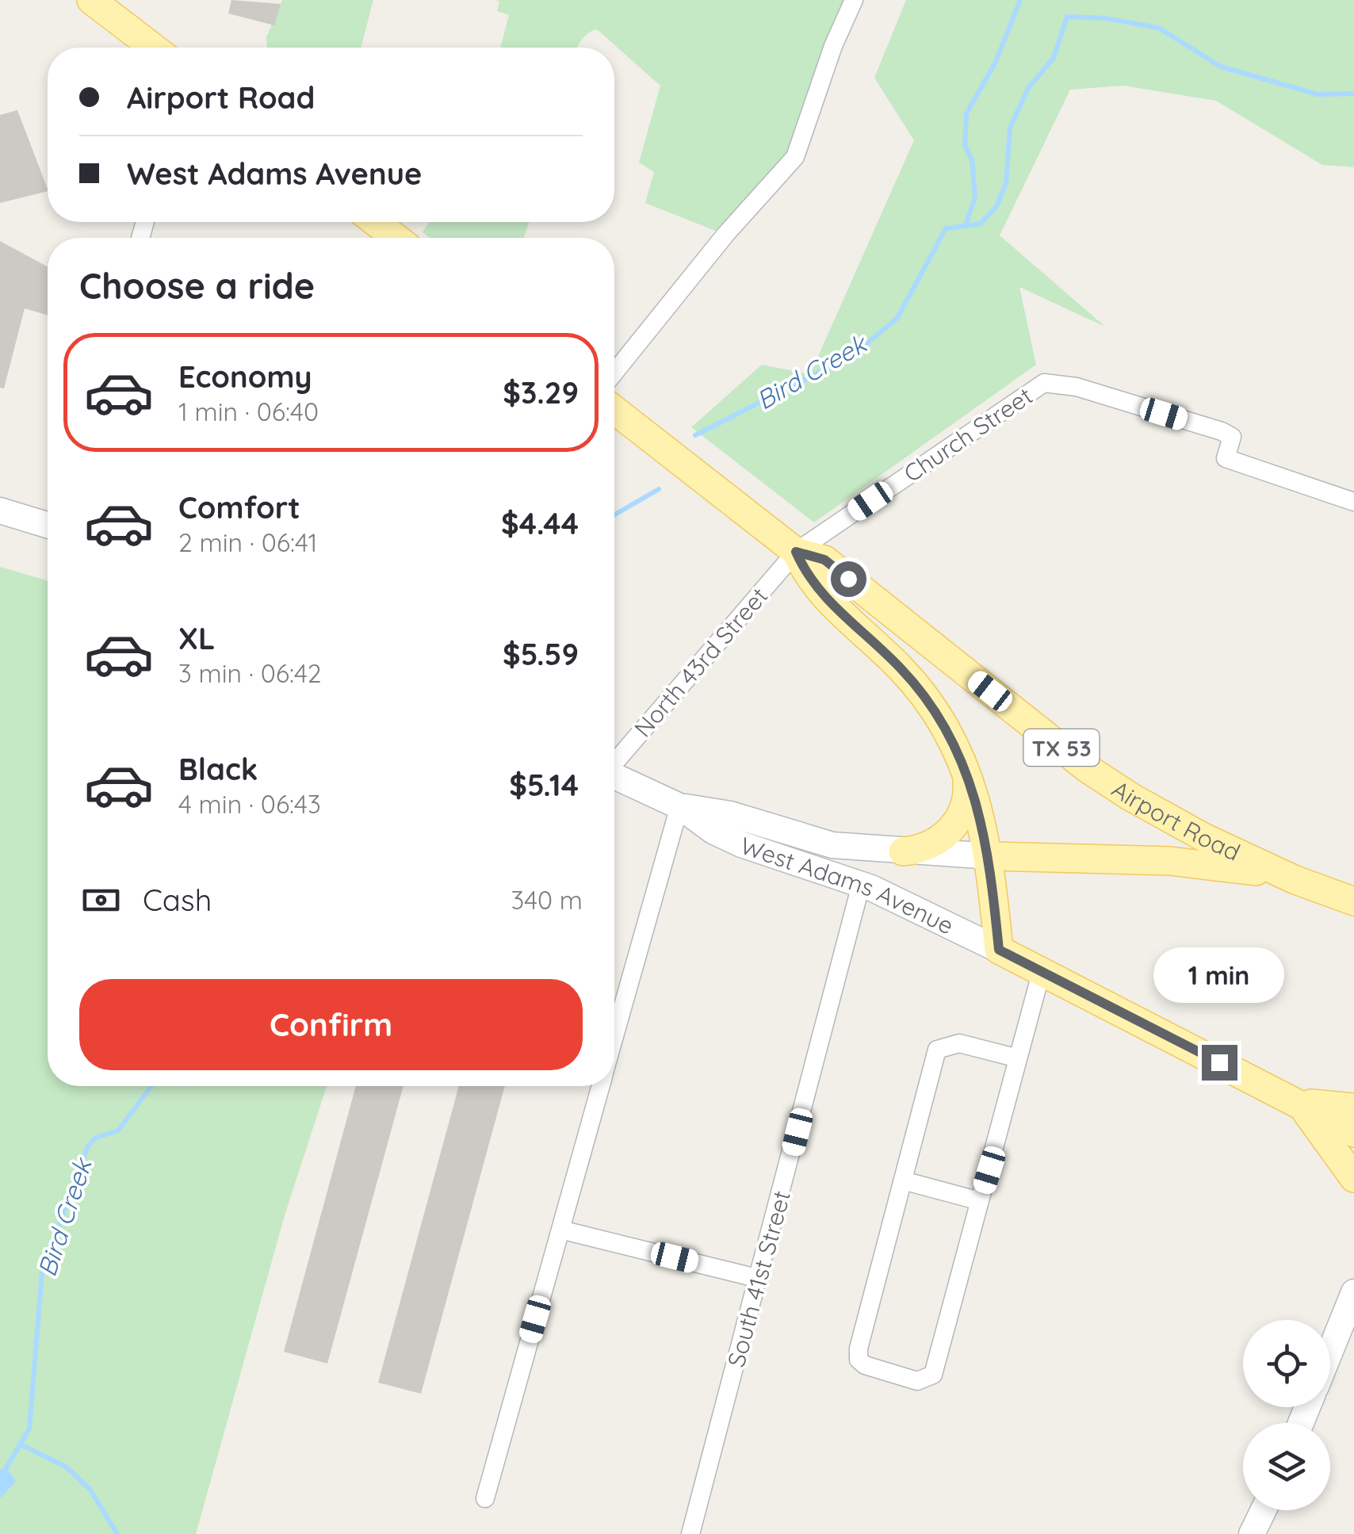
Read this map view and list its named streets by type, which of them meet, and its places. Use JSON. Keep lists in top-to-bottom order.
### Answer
{
  "streets": {
    "main road": ["TX 53", "Airport Road", "West Adams Avenue"],
    "street": ["Church Street", "North 43rd Street", "South 41st Street"]
  },
  "crossings": [
    ["Church Street", "North 43rd Street"],
    ["Church Street", "Airport Road"],
    ["North 43rd Street", "Airport Road"],
    ["Airport Road", "West Adams Avenue"],
    ["West Adams Avenue", "South 41st Street"]
  ],
  "water": ["Bird Creek"],
  "page": {
    "banner": ["Airport Road", "West Adams Avenue"],
    "heading": "Choose a ride",
    "list": [
      {
        "name": "Economy",
        "note": "1 min · 06:40",
        "value": "$3.29"
      },
      {
        "name": "Comfort",
        "note": "2 min · 06:41",
        "value": "$4.44"
      },
      {
        "name": "XL",
        "note": "3 min · 06:42",
        "value": "$5.59"
      },
      {
        "name": "Black",
        "note": "4 min · 06:43",
        "value": "$5.14"
      }
    ],
    "pay": ["Cash", "340 m"],
    "bubble": "1 min",
    "buttons": "Confirm"
  }
}
